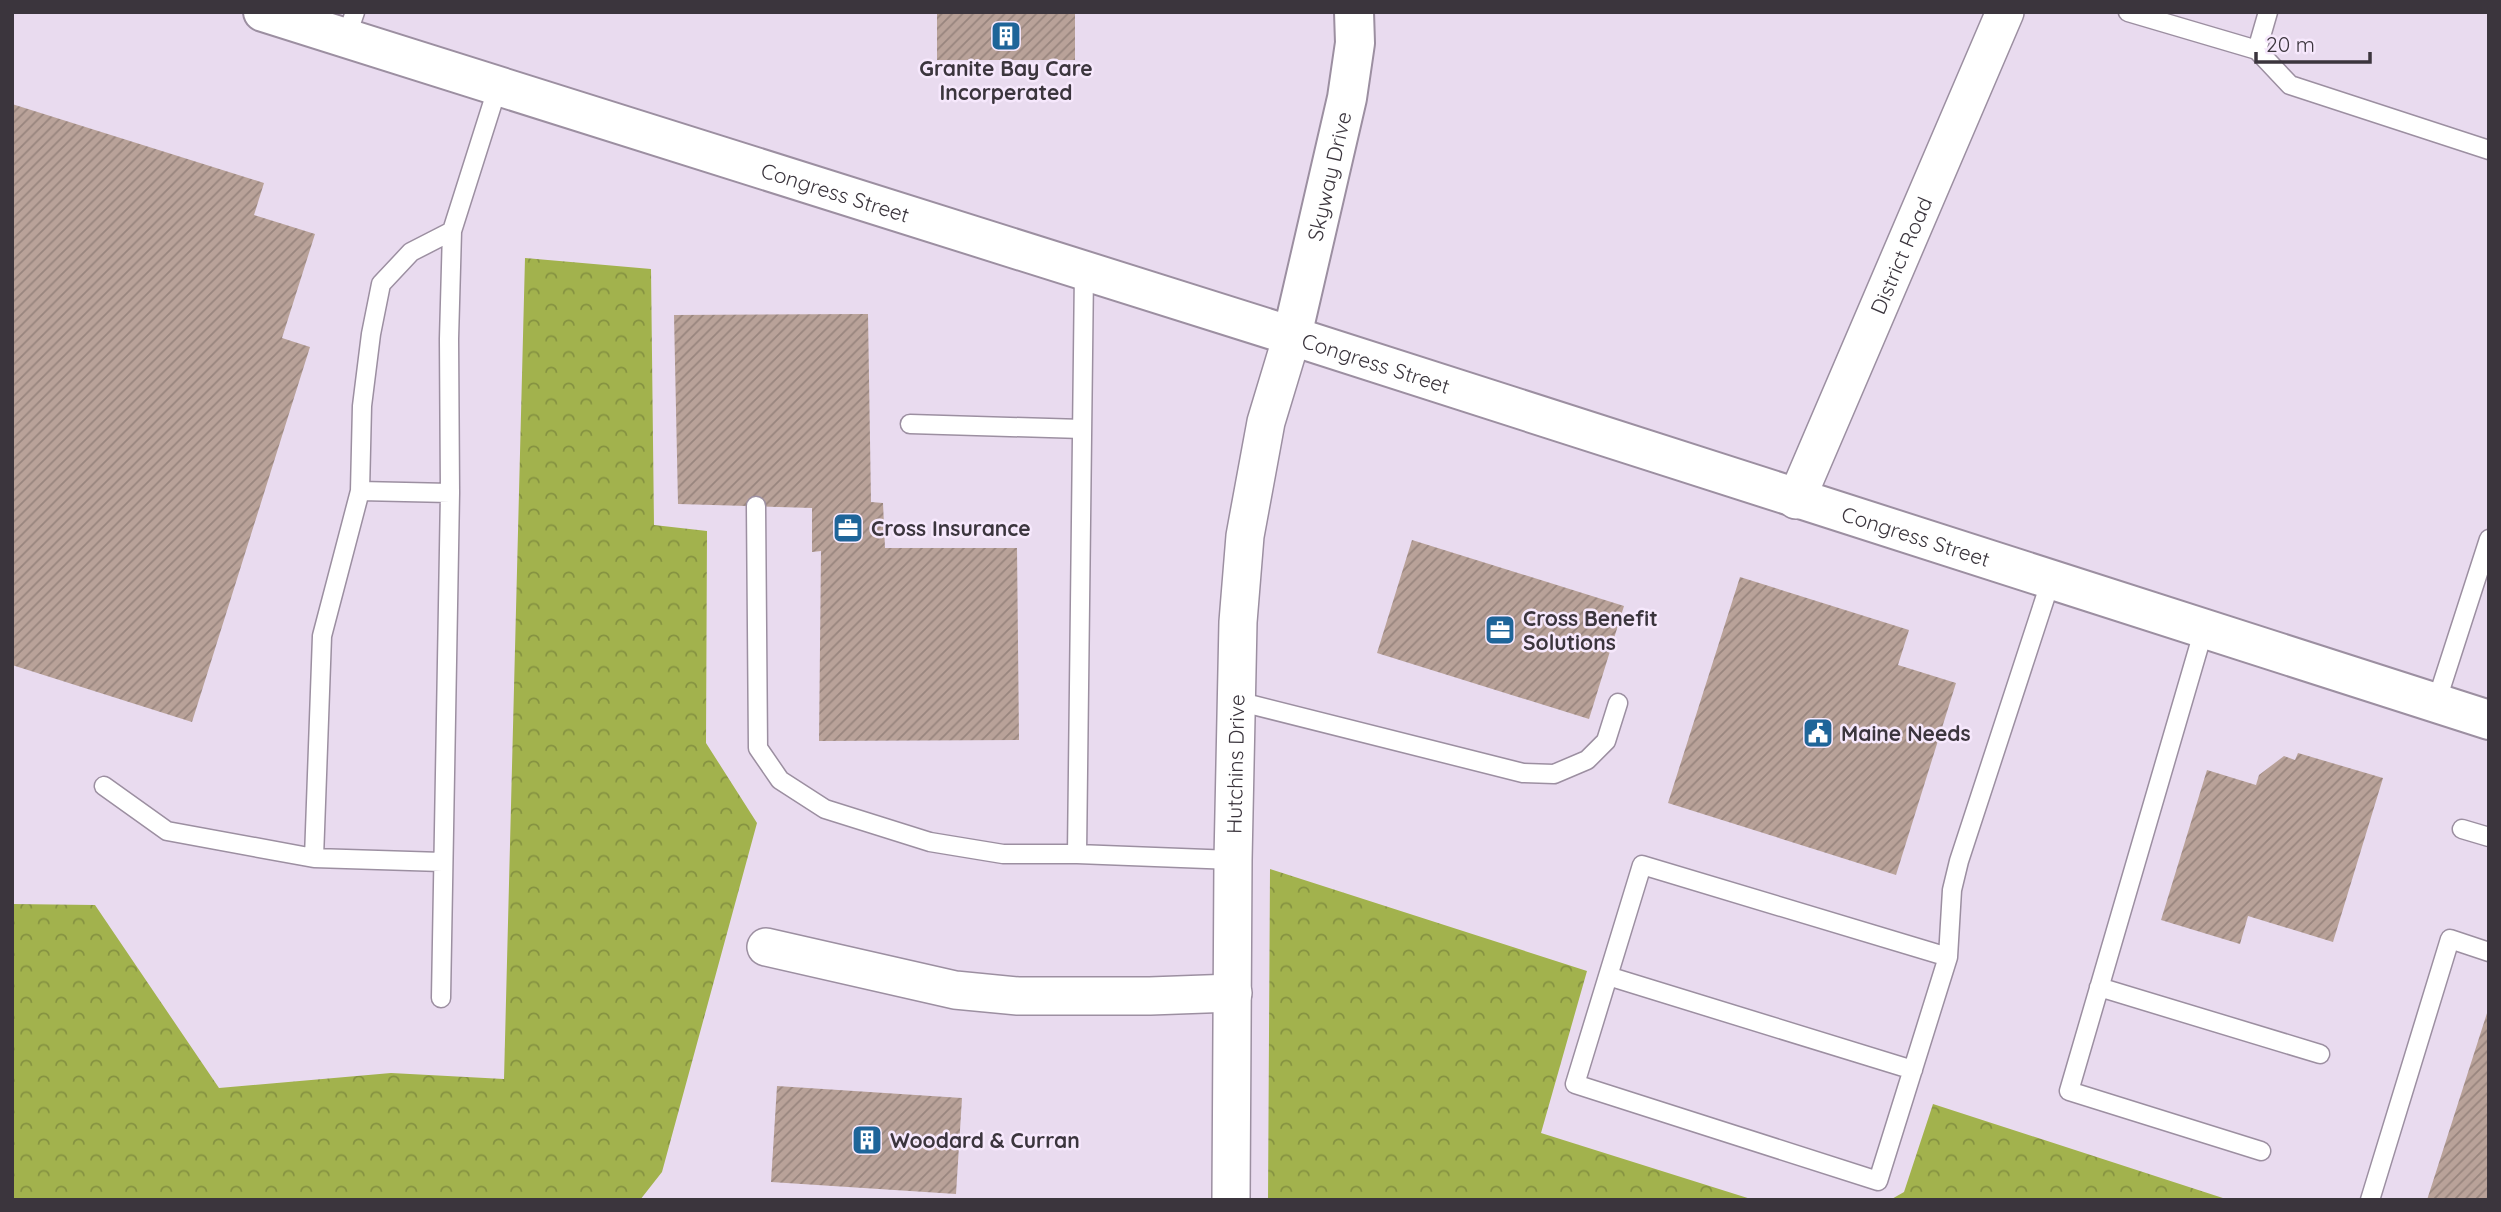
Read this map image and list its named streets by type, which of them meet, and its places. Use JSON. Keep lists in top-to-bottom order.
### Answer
{
  "streets": {
    "main road": ["Skyway Drive", "Congress Street"],
    "street": ["District Road", "Hutchins Drive"]
  },
  "crossings": [
    ["Skyway Drive", "Congress Street"],
    ["Skyway Drive", "Hutchins Drive"],
    ["Congress Street", "District Road"],
    ["Congress Street", "Hutchins Drive"]
  ],
  "places": {
    "building": ["Granite Bay Care Incorperated", "Woodard & Curran"],
    "office": ["Cross Insurance", "Cross Benefit Solutions"],
    "public building": ["Maine Needs"]
  },
  "scale_bar": "20 m"
}
